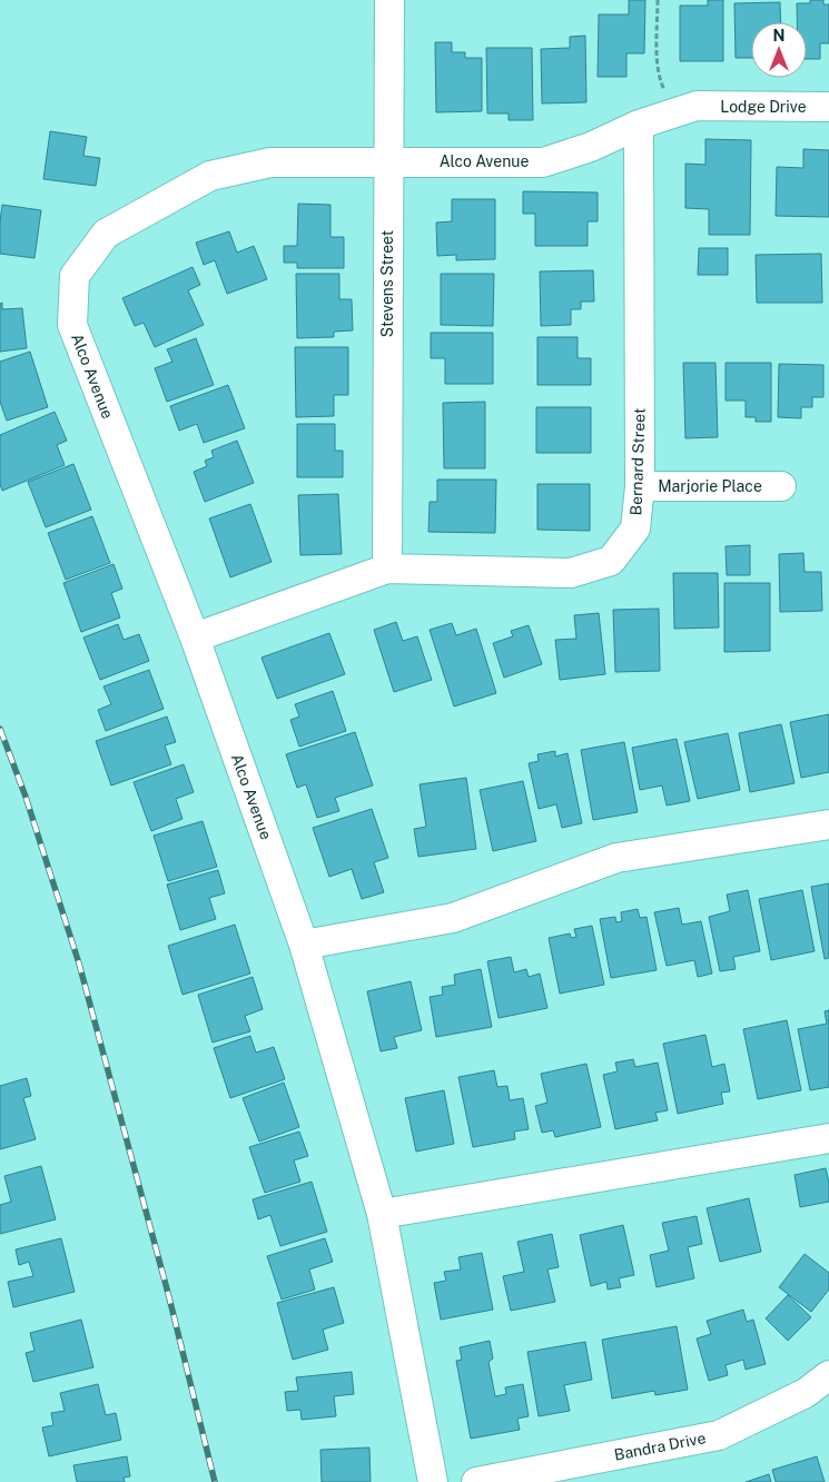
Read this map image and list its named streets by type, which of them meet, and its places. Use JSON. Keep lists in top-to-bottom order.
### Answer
{
  "streets": {
    "street": [
      "Lodge Drive",
      "Alco Avenue",
      "Stevens Street",
      "Bernard Street",
      "Marjorie Place",
      "Bandra Drive"
    ]
  },
  "crossings": [
    ["Lodge Drive", "Alco Avenue"],
    ["Alco Avenue", "Stevens Street"],
    ["Alco Avenue", "Bernard Street"],
    ["Stevens Street", "Bernard Street"],
    ["Bernard Street", "Marjorie Place"]
  ],
  "north": "top"
}
